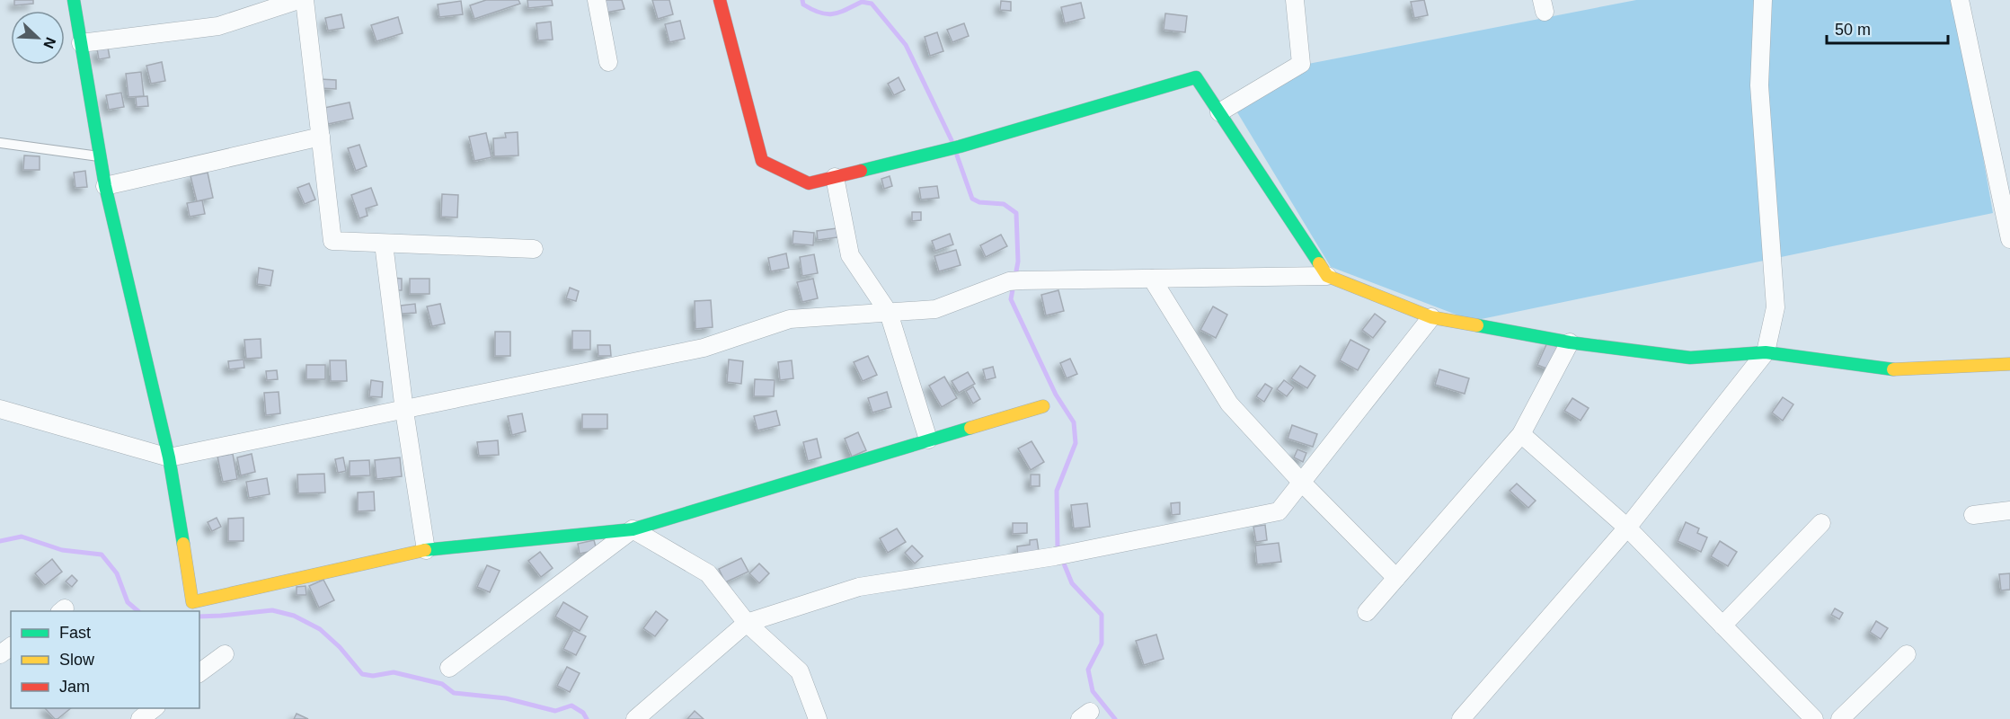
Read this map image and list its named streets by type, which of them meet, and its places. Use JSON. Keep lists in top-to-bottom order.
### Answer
{
  "legend": ["Fast", "Slow", "Jam"],
  "scale_bar": "50 m",
  "north": "bottom right"
}
